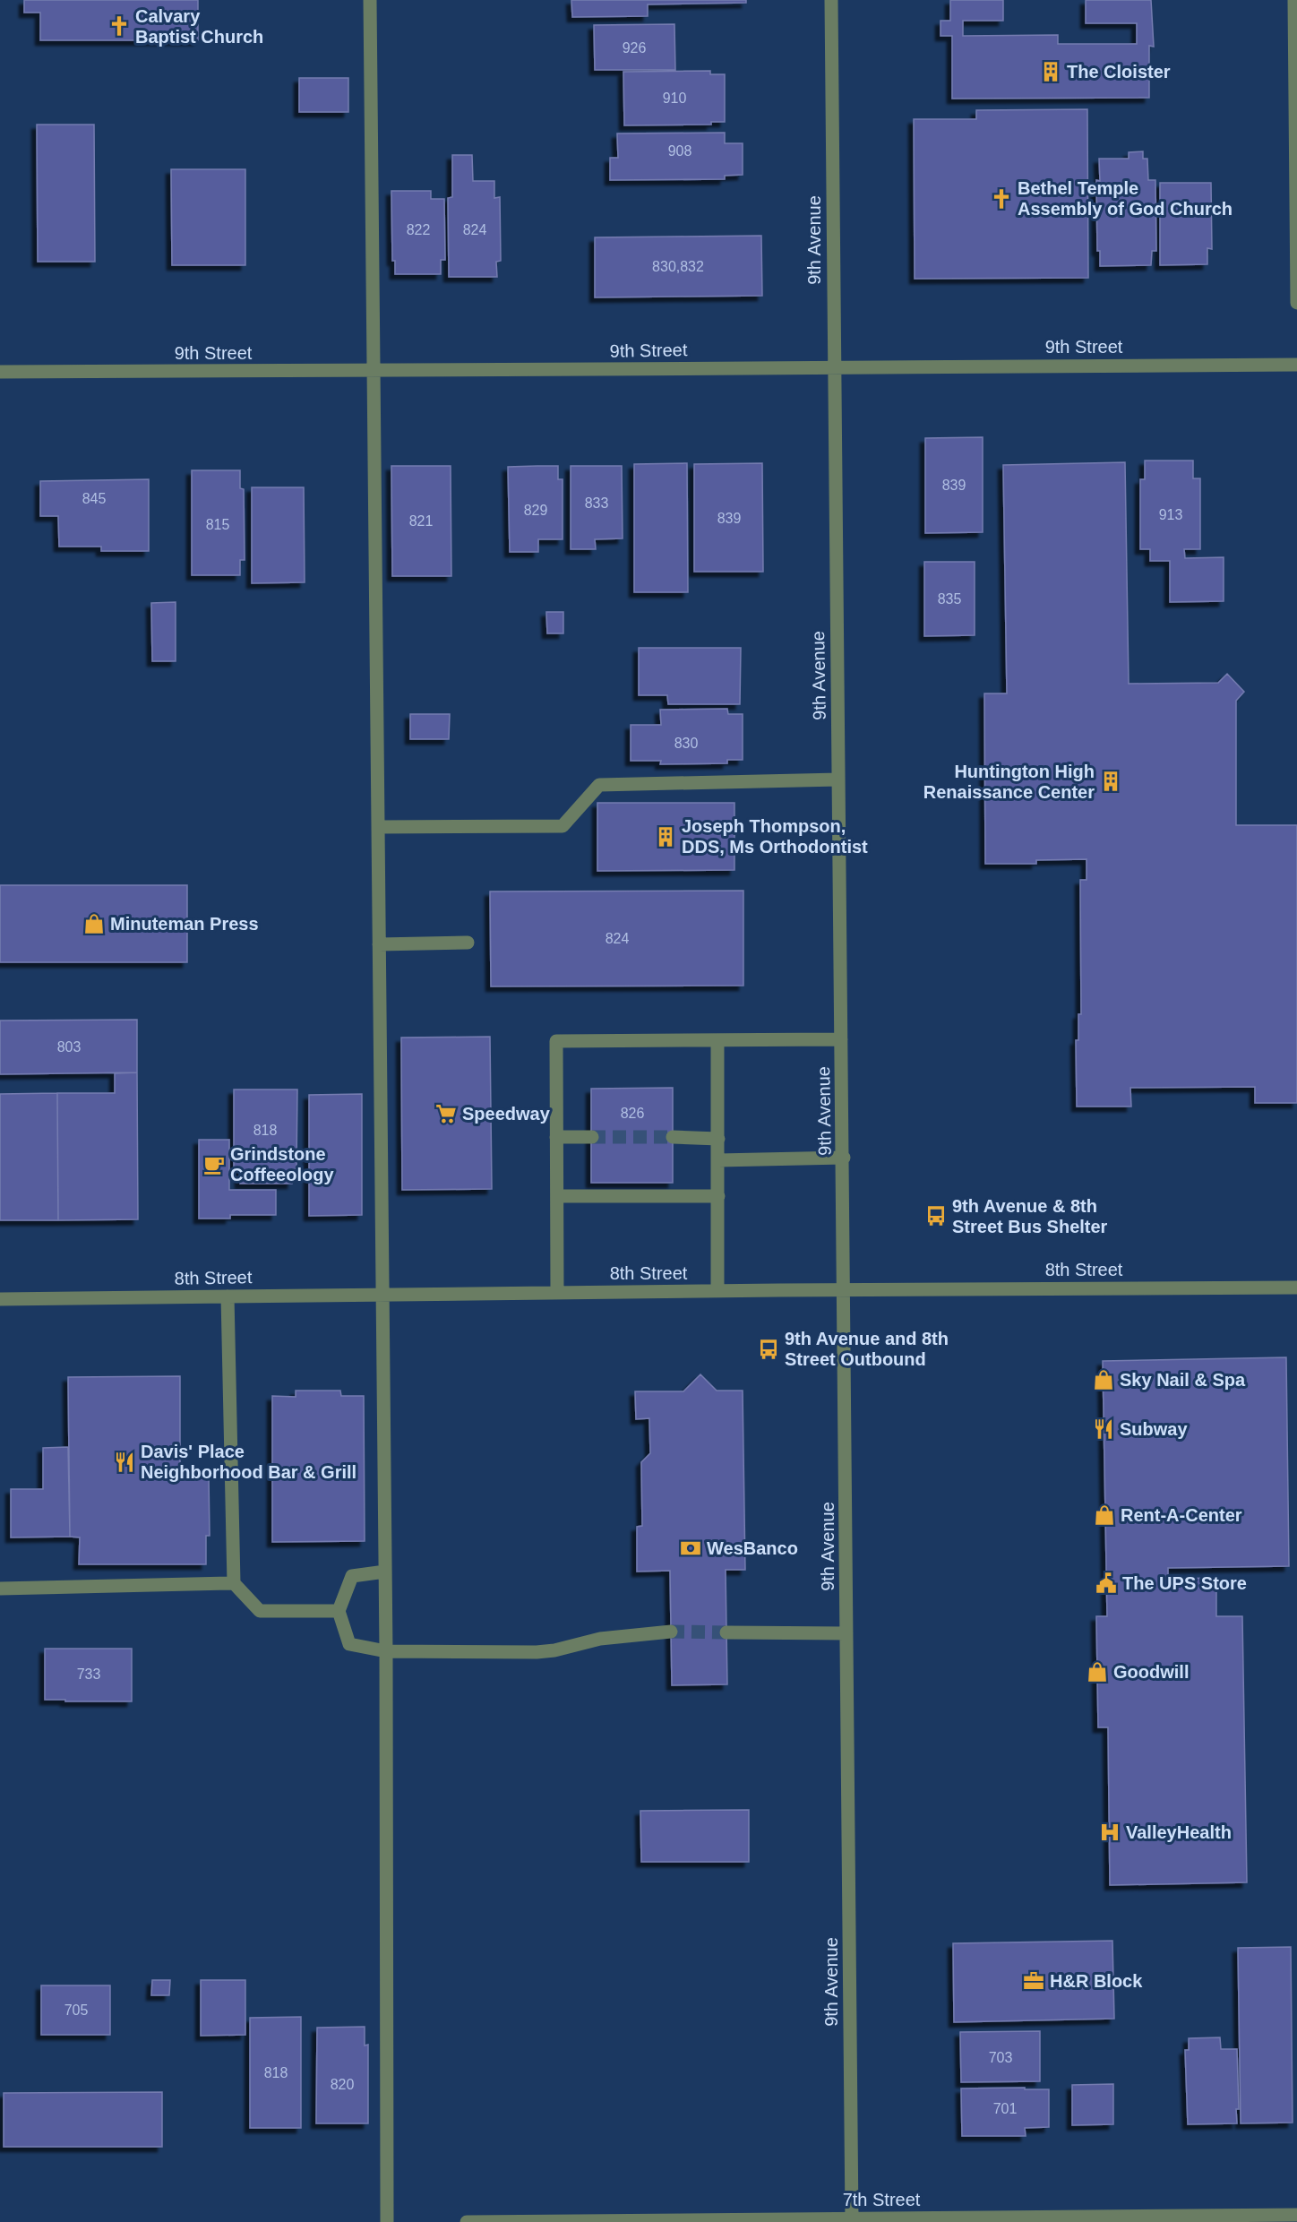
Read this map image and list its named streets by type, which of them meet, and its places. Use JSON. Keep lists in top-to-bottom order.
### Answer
{
  "streets": {
    "street": [
      "9th Avenue",
      "9th Street",
      "8th Street",
      "7th Street"
    ]
  },
  "crossings": [
    ["9th Avenue", "9th Street"],
    ["9th Avenue", "8th Street"],
    ["9th Avenue", "7th Street"]
  ],
  "places": {
    "church": ["Calvary Baptist Church", "Bethel Temple Assembly of God Church"],
    "building": ["The Cloister", "Huntington High Renaissance Center", "Joseph Thompson, DDS, Ms Orthodontist"],
    "shop": [
      "Minuteman Press",
      "Sky Nail & Spa",
      "Rent-A-Center",
      "Goodwill"
    ],
    "supermarket": ["Speedway"],
    "cafe": ["Grindstone Coffeeology"],
    "bus stop": ["9th Avenue & 8th Street Bus Shelter", "9th Avenue and 8th Street Outbound"],
    "restaurant": ["Subway", "Davis' Place Neighborhood Bar & Grill"],
    "bank": ["WesBanco"],
    "public building": ["The UPS Store"],
    "hospital": ["ValleyHealth"],
    "office": ["H&R Block"]
  },
  "house_numbers": [
    "926",
    "910",
    "908",
    "822",
    "824",
    "830,832",
    "839",
    "845",
    "833",
    "829",
    "913",
    "839",
    "821",
    "815",
    "835",
    "830",
    "824",
    "803",
    "826",
    "818",
    "733",
    "705",
    "703",
    "818",
    "820",
    "701"
  ]
}
